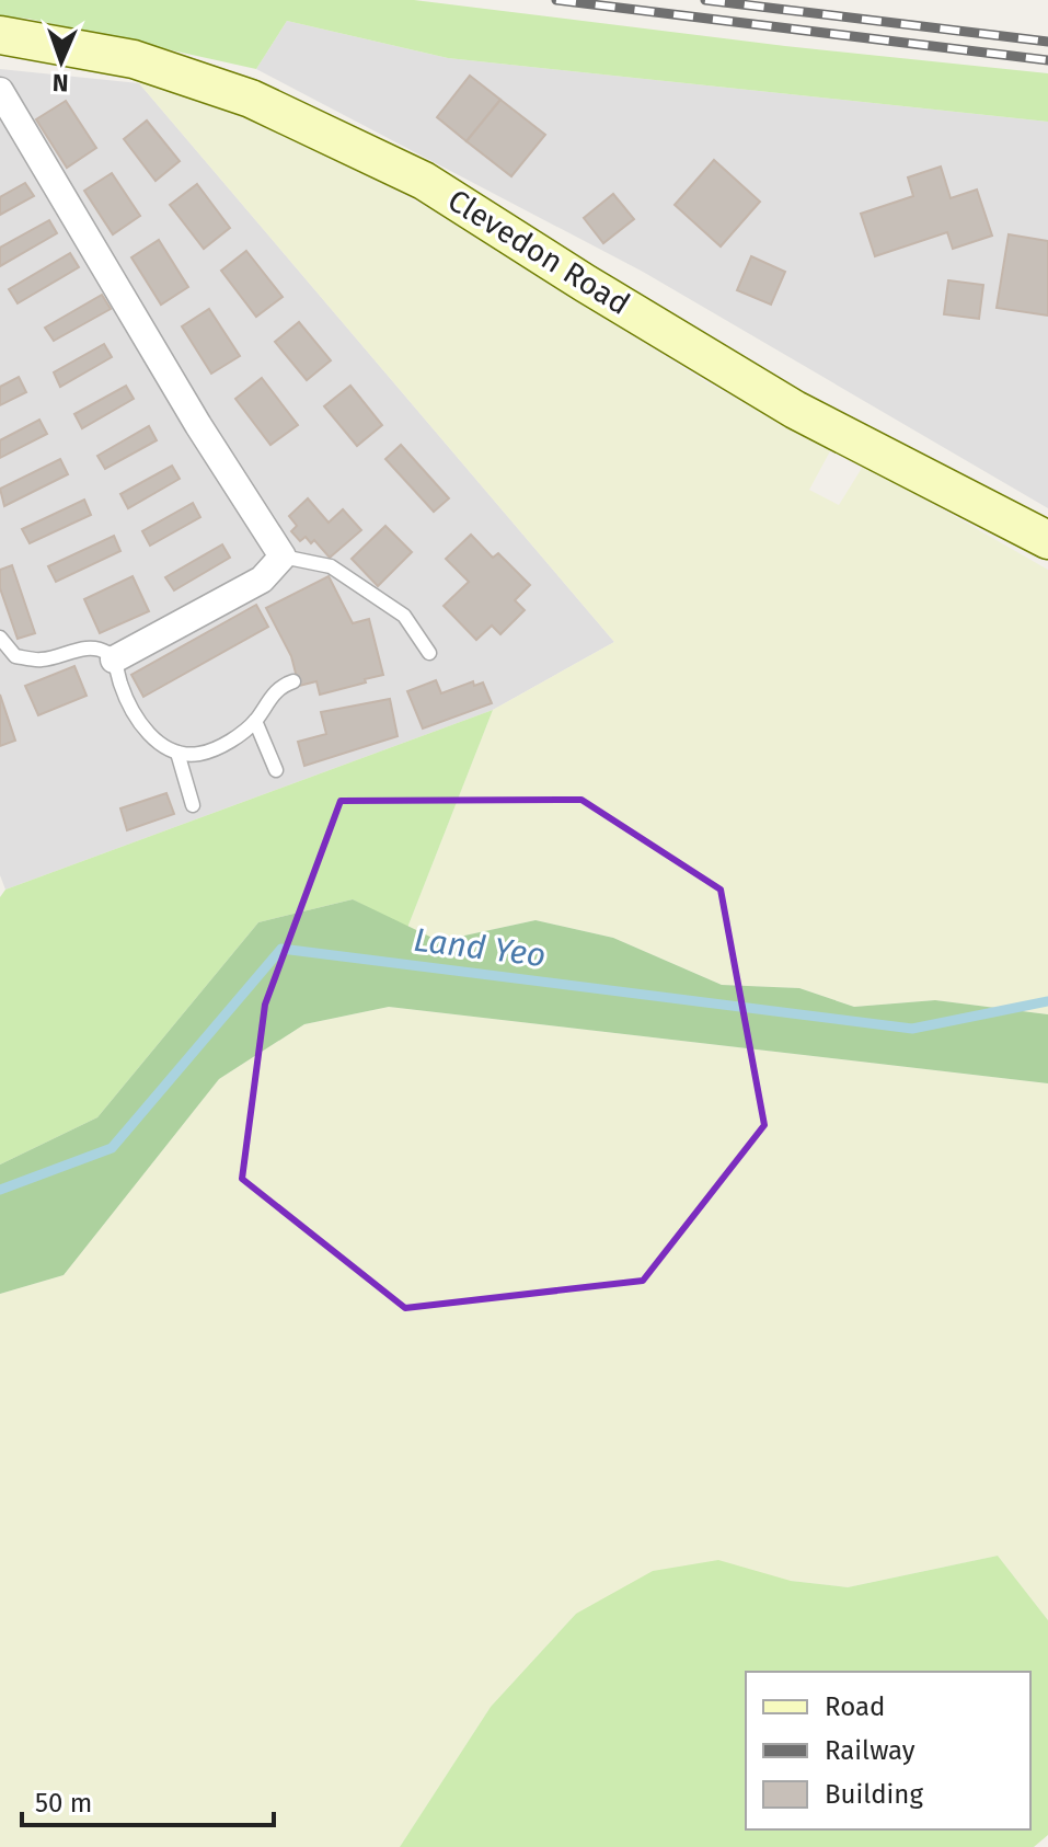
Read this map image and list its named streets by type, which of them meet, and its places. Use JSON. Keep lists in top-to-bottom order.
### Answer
{
  "streets": {
    "main road": ["Clevedon Road"]
  },
  "water": ["Land Yeo"],
  "legend": ["Road", "Railway", "Building"],
  "scale_bar": "50 m",
  "north": "bottom"
}
